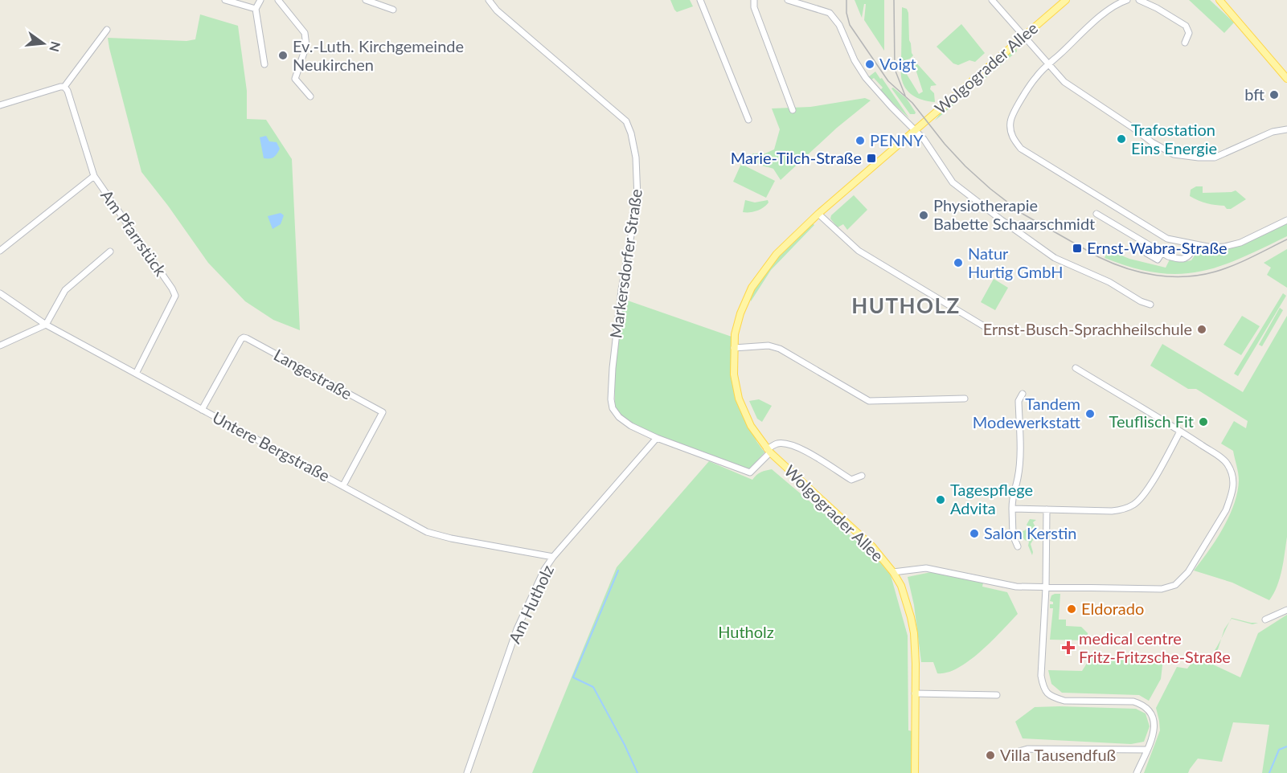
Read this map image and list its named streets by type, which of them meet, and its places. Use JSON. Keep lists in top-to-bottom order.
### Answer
{
  "streets": {
    "main road": ["Wolgograder Allee"],
    "street": [
      "Am Pfarrstück",
      "Markersdorfer Straße",
      "Langestraße",
      "Untere Bergstraße",
      "Am Hutholz"
    ]
  },
  "crossings": [
    ["Wolgograder Allee", "Markersdorfer Straße"],
    ["Am Pfarrstück", "Untere Bergstraße"],
    ["Markersdorfer Straße", "Am Hutholz"],
    ["Langestraße", "Untere Bergstraße"],
    ["Untere Bergstraße", "Am Hutholz"]
  ],
  "districts": ["HUTHOLZ"],
  "parks": ["Hutholz"],
  "places": {
    "other": [
      "Ev.-Luth. Kirchgemeinde Neukirchen",
      "Voigt",
      "bft",
      "Trafostation Eins Energie",
      "PENNY",
      "Physiotherapie Babette Schaarschmidt",
      "Natur Hurtig GmbH",
      "Ernst-Busch-Sprachheilschule",
      "Tandem Modewerkstatt",
      "Teuflisch Fit",
      "Tagespflege Advita",
      "Salon Kerstin",
      "Eldorado",
      "Villa Tausendfuß"
    ],
    "transit": ["Marie-Tilch-Straße", "Ernst-Wabra-Straße"],
    "health": ["medical centre Fritz-Fritzsche-Straße"]
  },
  "north": "right"
}
